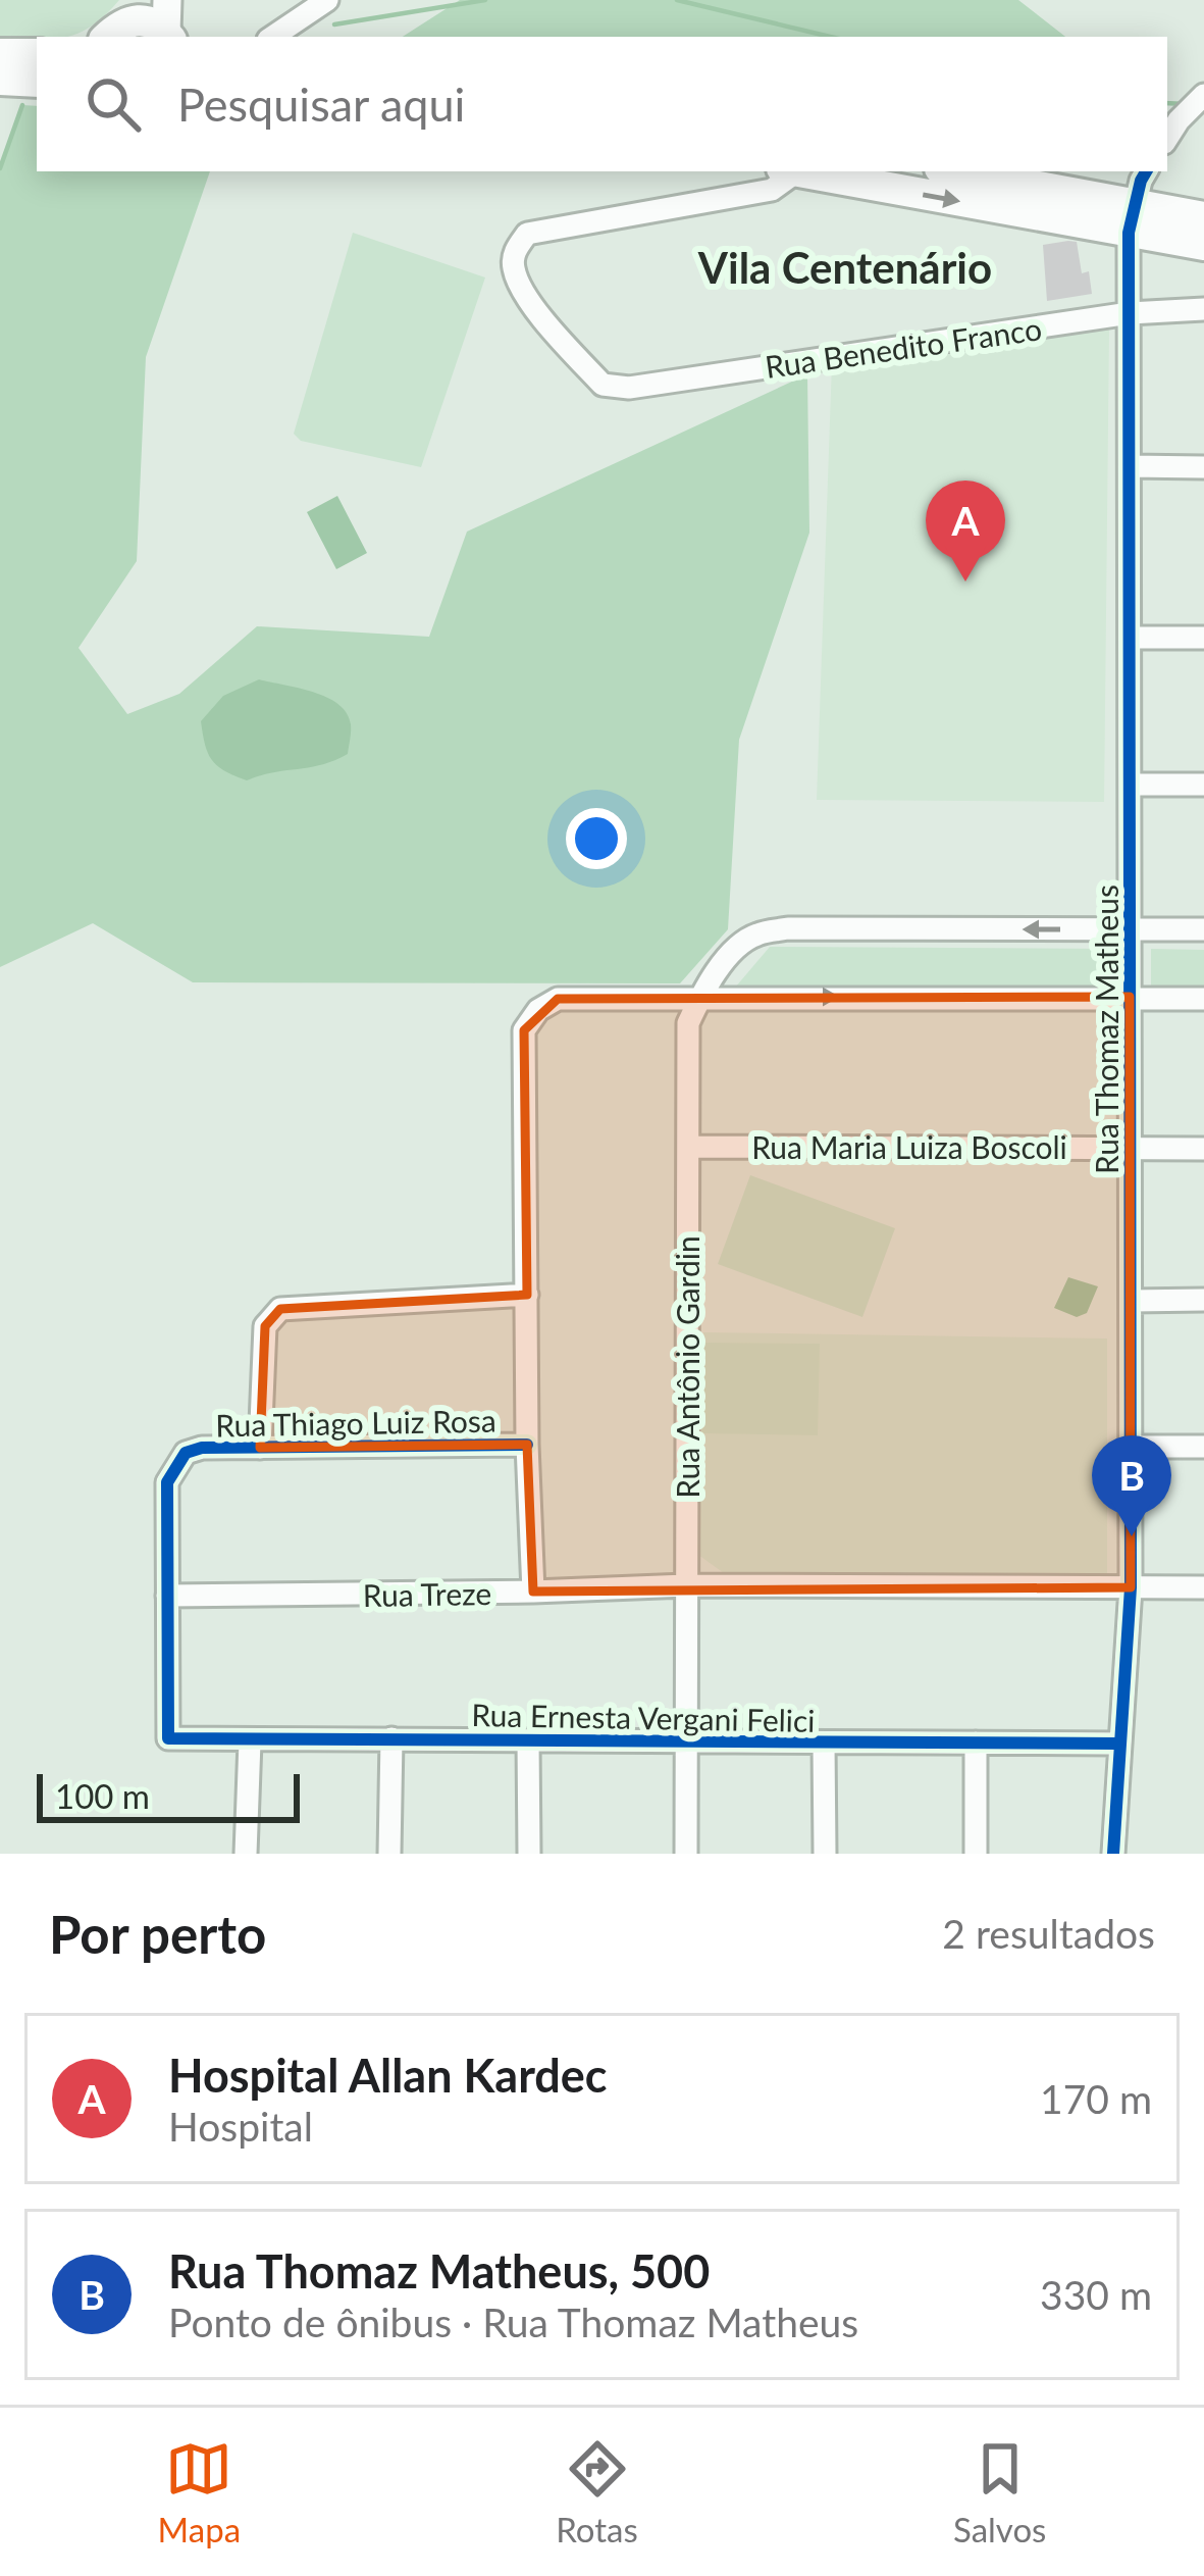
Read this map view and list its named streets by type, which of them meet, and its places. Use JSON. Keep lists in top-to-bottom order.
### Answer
{
  "streets": {
    "street": [
      "Rua Benedito Franco",
      "Rua Thomaz Matheus",
      "Rua Maria Luiza Boscoli",
      "Rua Antônio Gardin",
      "Rua Thiago Luiz Rosa",
      "Rua Treze",
      "Rua Ernesta Vergani Felici"
    ]
  },
  "crossings": [
    ["Rua Benedito Franco", "Rua Thomaz Matheus"],
    ["Rua Thomaz Matheus", "Rua Maria Luiza Boscoli"],
    ["Rua Thomaz Matheus", "Rua Treze"],
    ["Rua Thomaz Matheus", "Rua Ernesta Vergani Felici"],
    ["Rua Maria Luiza Boscoli", "Rua Antônio Gardin"],
    ["Rua Antônio Gardin", "Rua Treze"],
    ["Rua Antônio Gardin", "Rua Ernesta Vergani Felici"],
    ["Rua Thiago Luiz Rosa", "Rua Treze"],
    ["Rua Thiago Luiz Rosa", "Rua Ernesta Vergani Felici"],
    ["Rua Treze", "Rua Ernesta Vergani Felici"]
  ],
  "districts": ["Vila Centenário"],
  "scale_bar": "100 m",
  "page": {
    "search": "Pesquisar aqui",
    "pins": ["A", "B"],
    "scale": "100 m",
    "heading": ["Por perto", "2 resultados"],
    "list": [
      {
        "mark": "A",
        "name": "Hospital Allan Kardec",
        "note": "Hospital",
        "value": "170 m"
      },
      {
        "mark": "B",
        "name": "Rua Thomaz Matheus, 500",
        "note": "Ponto de ônibus · Rua Thomaz Matheus",
        "value": "330 m"
      }
    ],
    "nav": ["Mapa", "Rotas", "Salvos"]
  }
}
